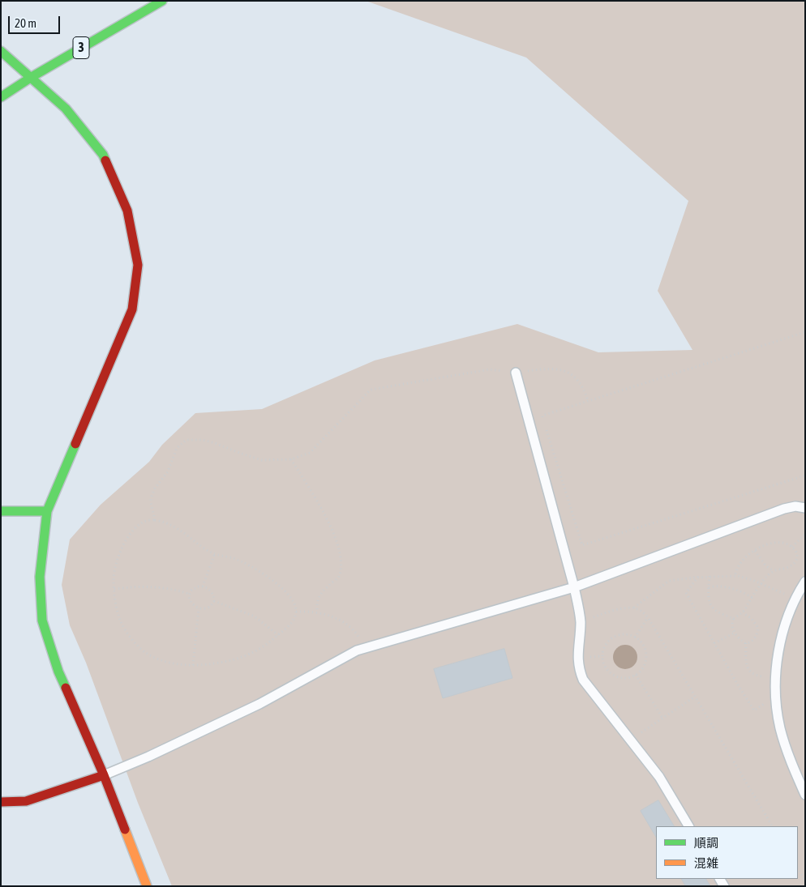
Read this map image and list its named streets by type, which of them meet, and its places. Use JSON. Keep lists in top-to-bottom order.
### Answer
{
  "streets": {
    "street": ["3"]
  },
  "legend": ["順調", "混雑"],
  "scale_bar": "20 m"
}
